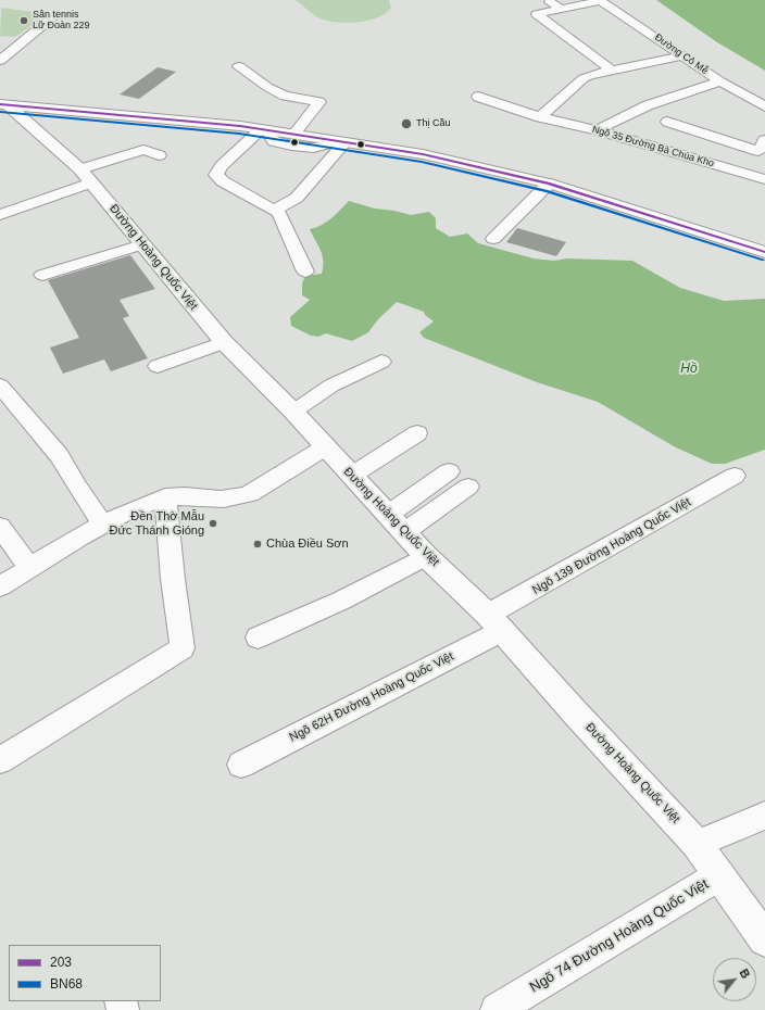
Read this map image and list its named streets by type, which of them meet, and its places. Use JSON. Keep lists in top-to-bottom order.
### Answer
{
  "streets": {
    "main road": ["Đường Hoàng Quốc Việt"],
    "street": [
      "Đường Cô Mễ",
      "Ngõ 35 Đường Bà Chúa Kho",
      "Ngõ 139 Đường Hoàng Quốc Việt",
      "Ngõ 62H Đường Hoàng Quốc Việt",
      "Ngõ 74 Đường Hoàng Quốc Việt"
    ]
  },
  "crossings": [
    ["Đường Hoàng Quốc Việt", "Ngõ 139 Đường Hoàng Quốc Việt"],
    ["Đường Hoàng Quốc Việt", "Ngõ 62H Đường Hoàng Quốc Việt"],
    ["Đường Hoàng Quốc Việt", "Ngõ 74 Đường Hoàng Quốc Việt"],
    ["Ngõ 139 Đường Hoàng Quốc Việt", "Ngõ 62H Đường Hoàng Quốc Việt"]
  ],
  "water": ["Hồ"],
  "places": [
    "Sân tennis Lữ Đoàn 229",
    "Thị Cầu",
    "Đền Thờ Mẫu Đức Thánh Gióng",
    "Chùa Điều Sơn"
  ],
  "lines": ["transit line 203", "transit line BN68"],
  "legend": ["203", "BN68"],
  "north": "top right"
}
